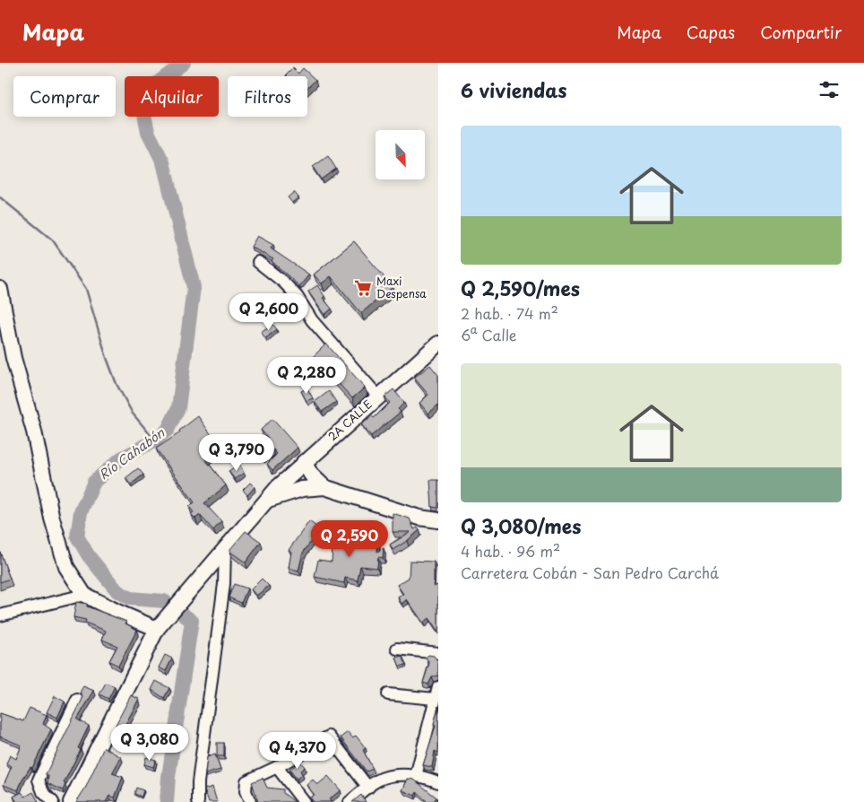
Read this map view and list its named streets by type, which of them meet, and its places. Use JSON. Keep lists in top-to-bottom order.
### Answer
{
  "streets": {
    "main road": ["2A CALLE"]
  },
  "water": ["Río Cahabón"],
  "places": {
    "supermarket": ["Maxi Despensa"]
  },
  "north": "bottom right",
  "page": {
    "header": "Mapa",
    "nav": ["Mapa", "Capas", "Compartir"],
    "heading": "6 viviendas",
    "chip": ["Comprar", "Alquilar", "Filtros"],
    "list": [
      {
        "name": "Q 2,590/mes",
        "note": "2 hab. · 74 m² · 6ª Calle"
      },
      {
        "name": "Q 3,080/mes",
        "note": "4 hab. · 96 m² · Carretera Cobán - San Pedro Carchá"
      }
    ],
    "price": [
      "Q 2,600",
      "Q 2,280",
      "Q 3,790",
      "Q 2,590",
      "Q 3,080",
      "Q 4,370"
    ]
  }
}
